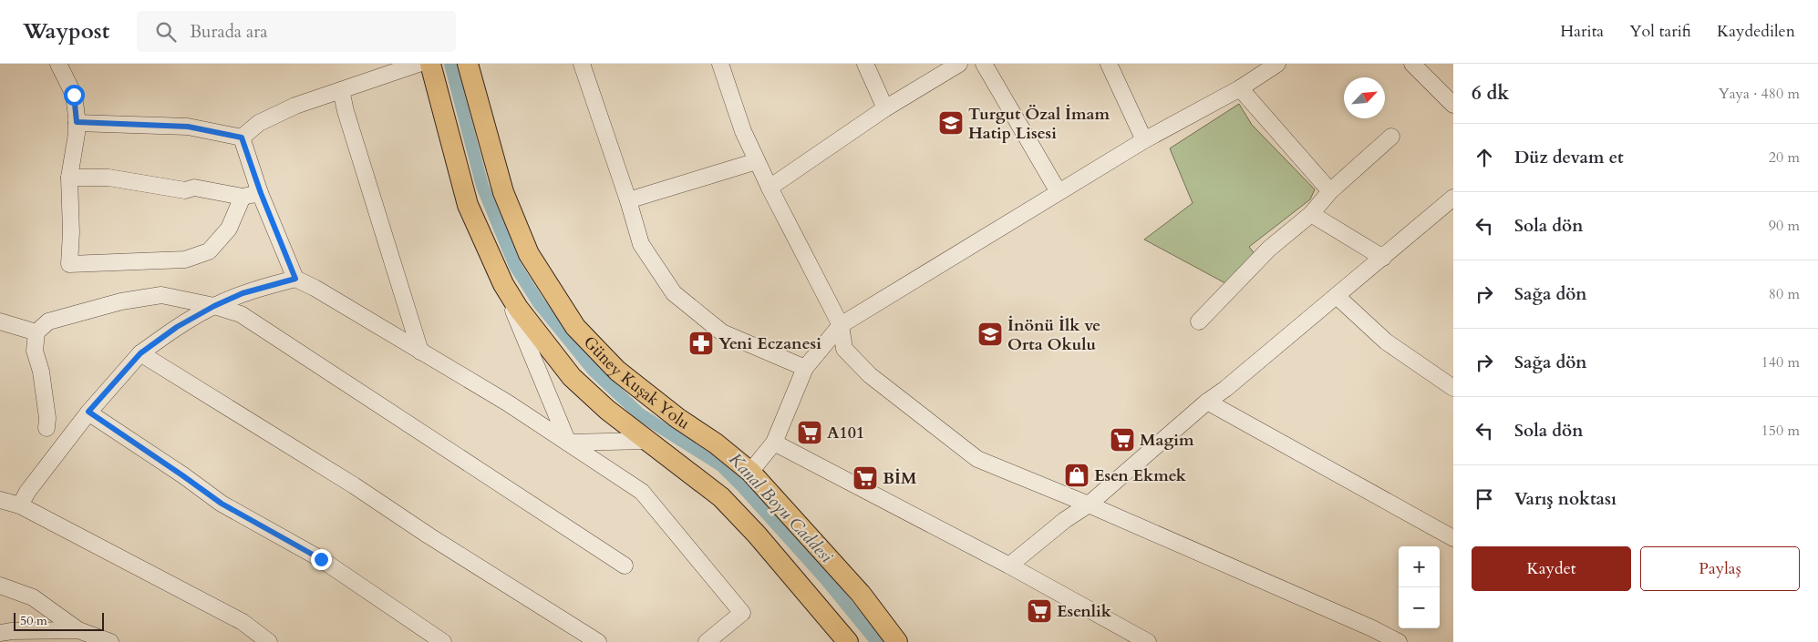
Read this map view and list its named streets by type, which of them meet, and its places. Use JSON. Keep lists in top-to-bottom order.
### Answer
{
  "streets": {
    "main road": ["Güney Kuşak Yolu"]
  },
  "water": ["Kanal Boyu Caddesi"],
  "places": {
    "school or university": ["Turgut Özal İmam Hatip Lisesi", "İnönü İlk ve Orta Okulu"],
    "pharmacy": ["Yeni Eczanesi"],
    "supermarket": [
      "A101",
      "Magim",
      "BİM",
      "Esenlik"
    ],
    "shop": ["Esen Ekmek"]
  },
  "scale_bar": "50 m",
  "north": "top right",
  "page": {
    "header": "Waypost",
    "search": "Burada ara",
    "nav": ["Harita", "Yol tarifi", "Kaydedilen"],
    "heading": ["6 dk", "Yaya · 480 m"],
    "list": [
      ["Düz devam et", "20 m"],
      ["Sola dön", "90 m"],
      ["Sağa dön", "80 m"],
      ["Sağa dön", "140 m"],
      ["Sola dön", "150 m"],
      "Varış noktası"
    ],
    "buttons": ["Kaydet", "Paylaş"],
    "map_buttons": ["+", "−"],
    "scale": "50 m"
  }
}
